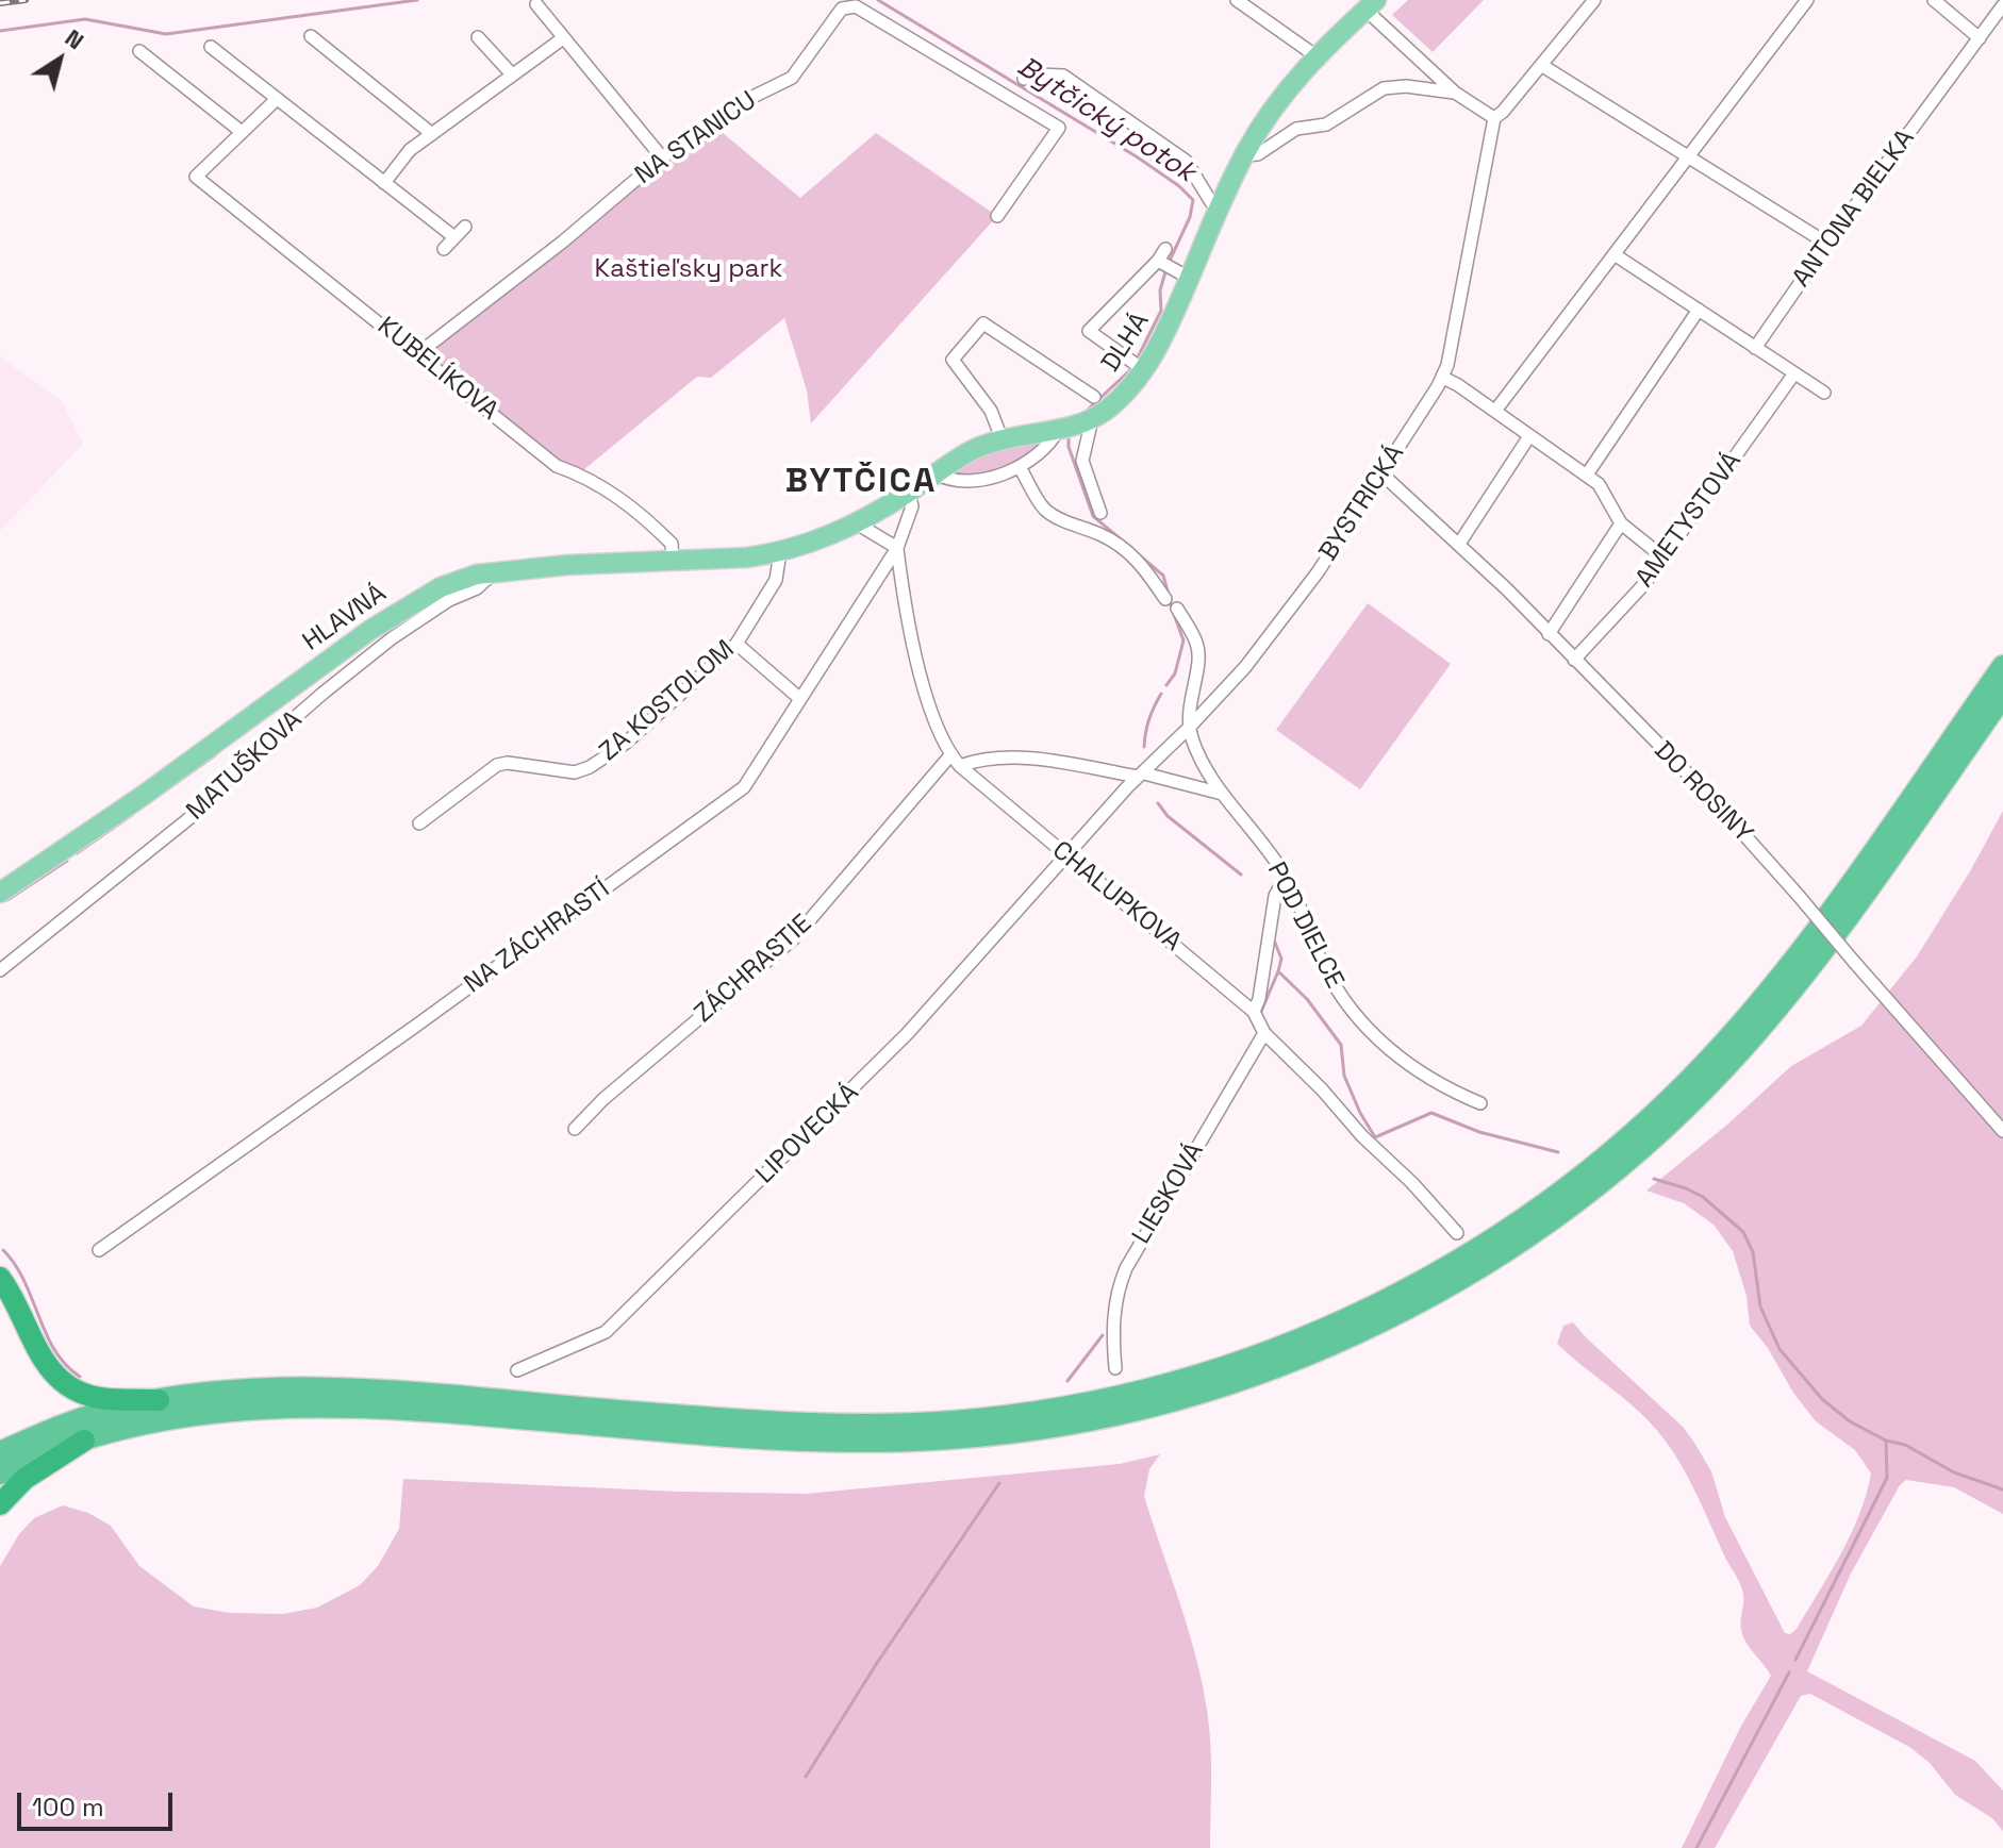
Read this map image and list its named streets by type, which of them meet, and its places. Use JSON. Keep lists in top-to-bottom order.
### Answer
{
  "streets": {
    "main road": ["DLHÁ", "HLAVNÁ"],
    "street": [
      "NA STANICU",
      "ANTONA BIELKA",
      "KUBELÍKOVA",
      "BYSTRICKÁ",
      "AMETYSTOVÁ",
      "ZA KOSTOLOM",
      "MATUŠKOVA",
      "DO ROSINY",
      "CHALUPKOVA",
      "POD DIELCE",
      "NA ZÁCHRASTÍ",
      "ZÁCHRASTIE",
      "LIPOVECKÁ",
      "LIESKOVÁ"
    ]
  },
  "crossings": [
    ["NA STANICU", "KUBELÍKOVA"],
    ["DLHÁ", "HLAVNÁ"],
    ["DLHÁ", "ZA KOSTOLOM"],
    ["KUBELÍKOVA", "HLAVNÁ"],
    ["BYSTRICKÁ", "DO ROSINY"],
    ["BYSTRICKÁ", "CHALUPKOVA"],
    ["BYSTRICKÁ", "POD DIELCE"],
    ["BYSTRICKÁ", "LIPOVECKÁ"],
    ["AMETYSTOVÁ", "DO ROSINY"],
    ["HLAVNÁ", "ZA KOSTOLOM"],
    ["HLAVNÁ", "MATUŠKOVA"],
    ["CHALUPKOVA", "NA ZÁCHRASTÍ"],
    ["CHALUPKOVA", "ZÁCHRASTIE"],
    ["CHALUPKOVA", "LIPOVECKÁ"],
    ["CHALUPKOVA", "LIESKOVÁ"]
  ],
  "districts": ["BYTČICA"],
  "water": ["Bytčický potok"],
  "parks": ["Kaštieľsky park"],
  "scale_bar": "100 m",
  "north": "top right"
}
